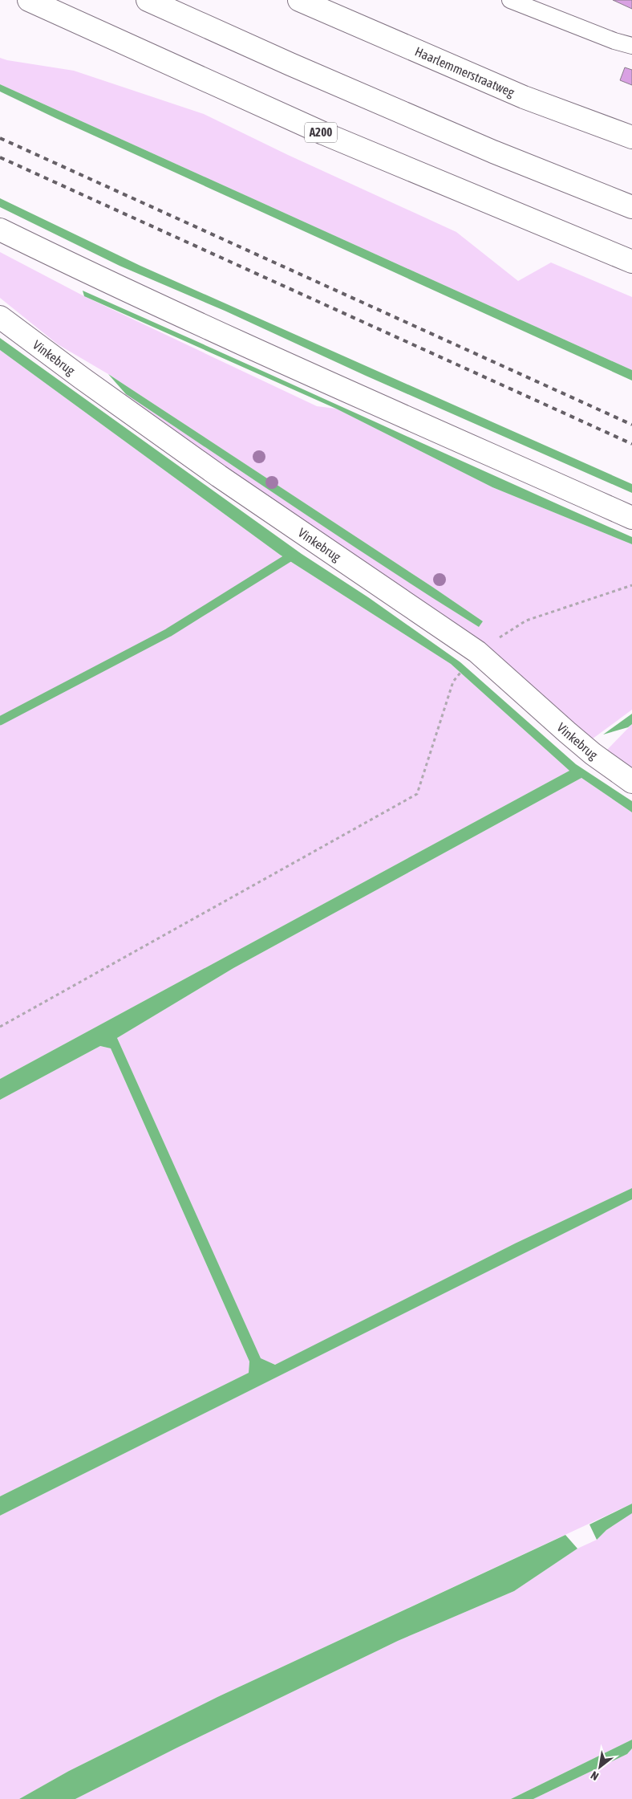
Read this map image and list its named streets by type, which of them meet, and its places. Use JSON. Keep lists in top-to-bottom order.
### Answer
{
  "streets": {
    "main road": ["Haarlemmerstraatweg", "A200", "Vinkebrug"]
  },
  "north": "bottom left"
}
